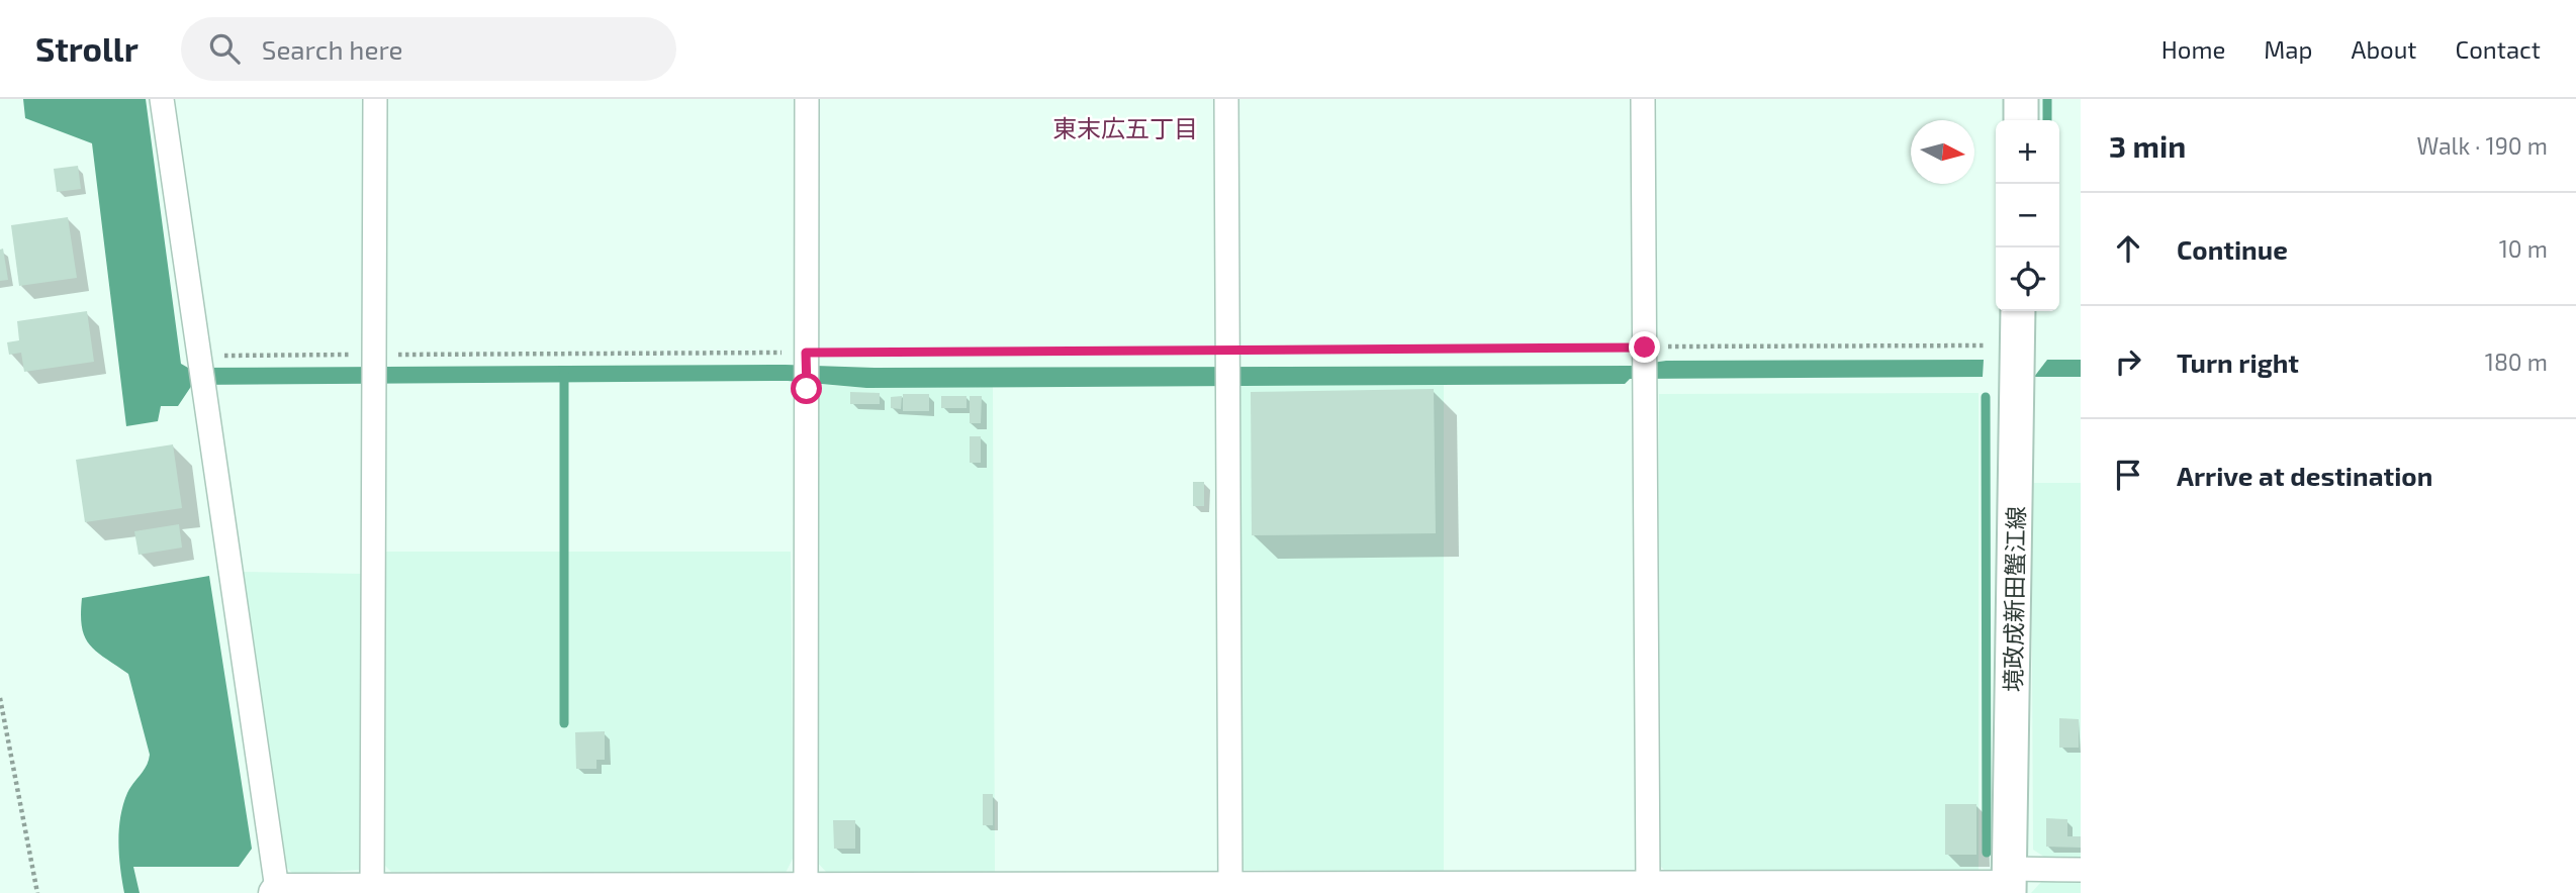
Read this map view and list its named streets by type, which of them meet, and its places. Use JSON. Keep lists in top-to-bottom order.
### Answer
{
  "streets": {
    "main road": ["境政成新田蟹江線"]
  },
  "districts": ["東末広五丁目"],
  "north": "right",
  "page": {
    "header": "Strollr",
    "search": "Search here",
    "nav": [
      "Home",
      "Map",
      "About",
      "Contact"
    ],
    "heading": ["3 min", "Walk · 190 m"],
    "map_buttons": ["+", "−"],
    "list": [
      ["Continue", "10 m"],
      ["Turn right", "180 m"],
      "Arrive at destination"
    ]
  }
}
